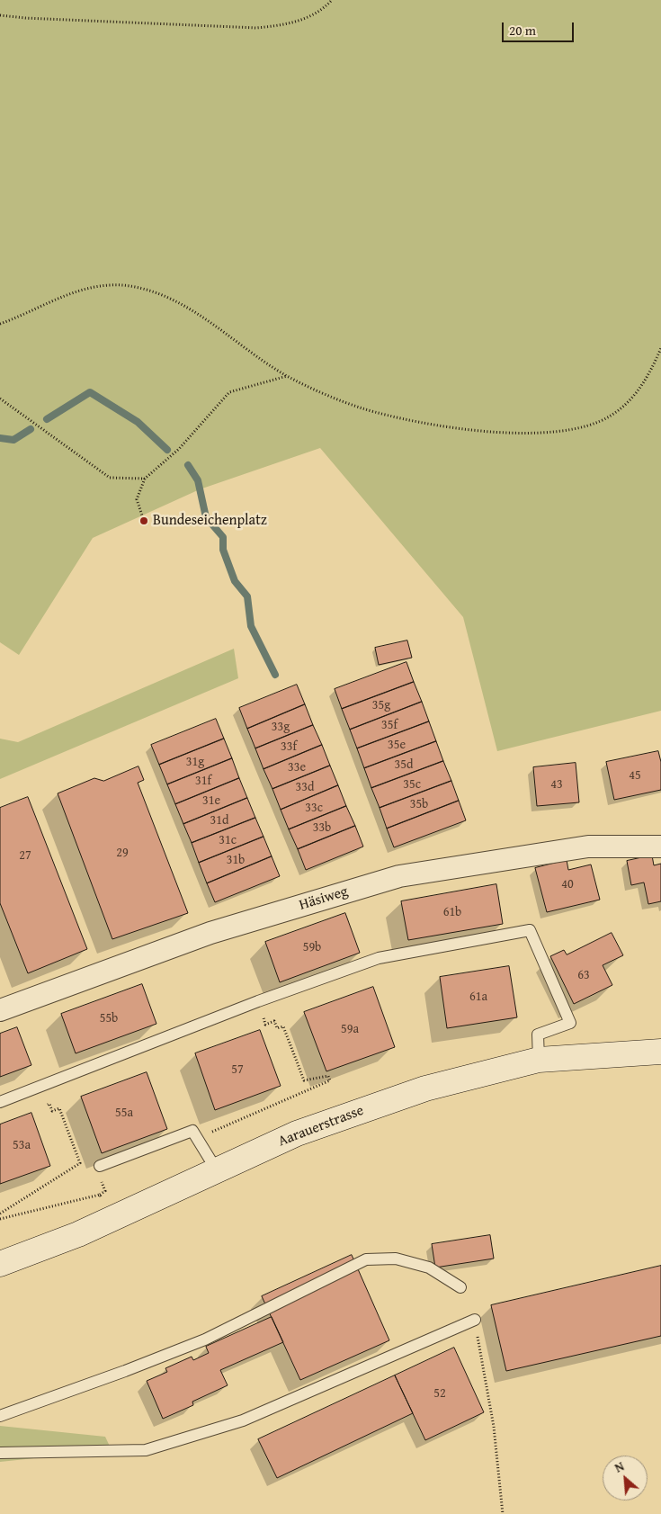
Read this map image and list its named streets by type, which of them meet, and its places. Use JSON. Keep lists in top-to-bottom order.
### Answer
{
  "streets": {
    "main road": ["Aarauerstrasse"],
    "street": ["Häsiweg"]
  },
  "places": ["Bundeseichenplatz"],
  "house_numbers": [
    "35g",
    "35f",
    "33g",
    "35e",
    "33f",
    "31g",
    "35d",
    "33e",
    "45",
    "31f",
    "35c",
    "43",
    "33d",
    "31e",
    "35b",
    "33c",
    "31d",
    "33b",
    "31c",
    "29",
    "27",
    "31b",
    "40",
    "61b",
    "59b",
    "63",
    "61a",
    "55b",
    "59a",
    "57",
    "55a",
    "53a",
    "52"
  ],
  "scale_bar": "20 m",
  "north": "top left"
}
